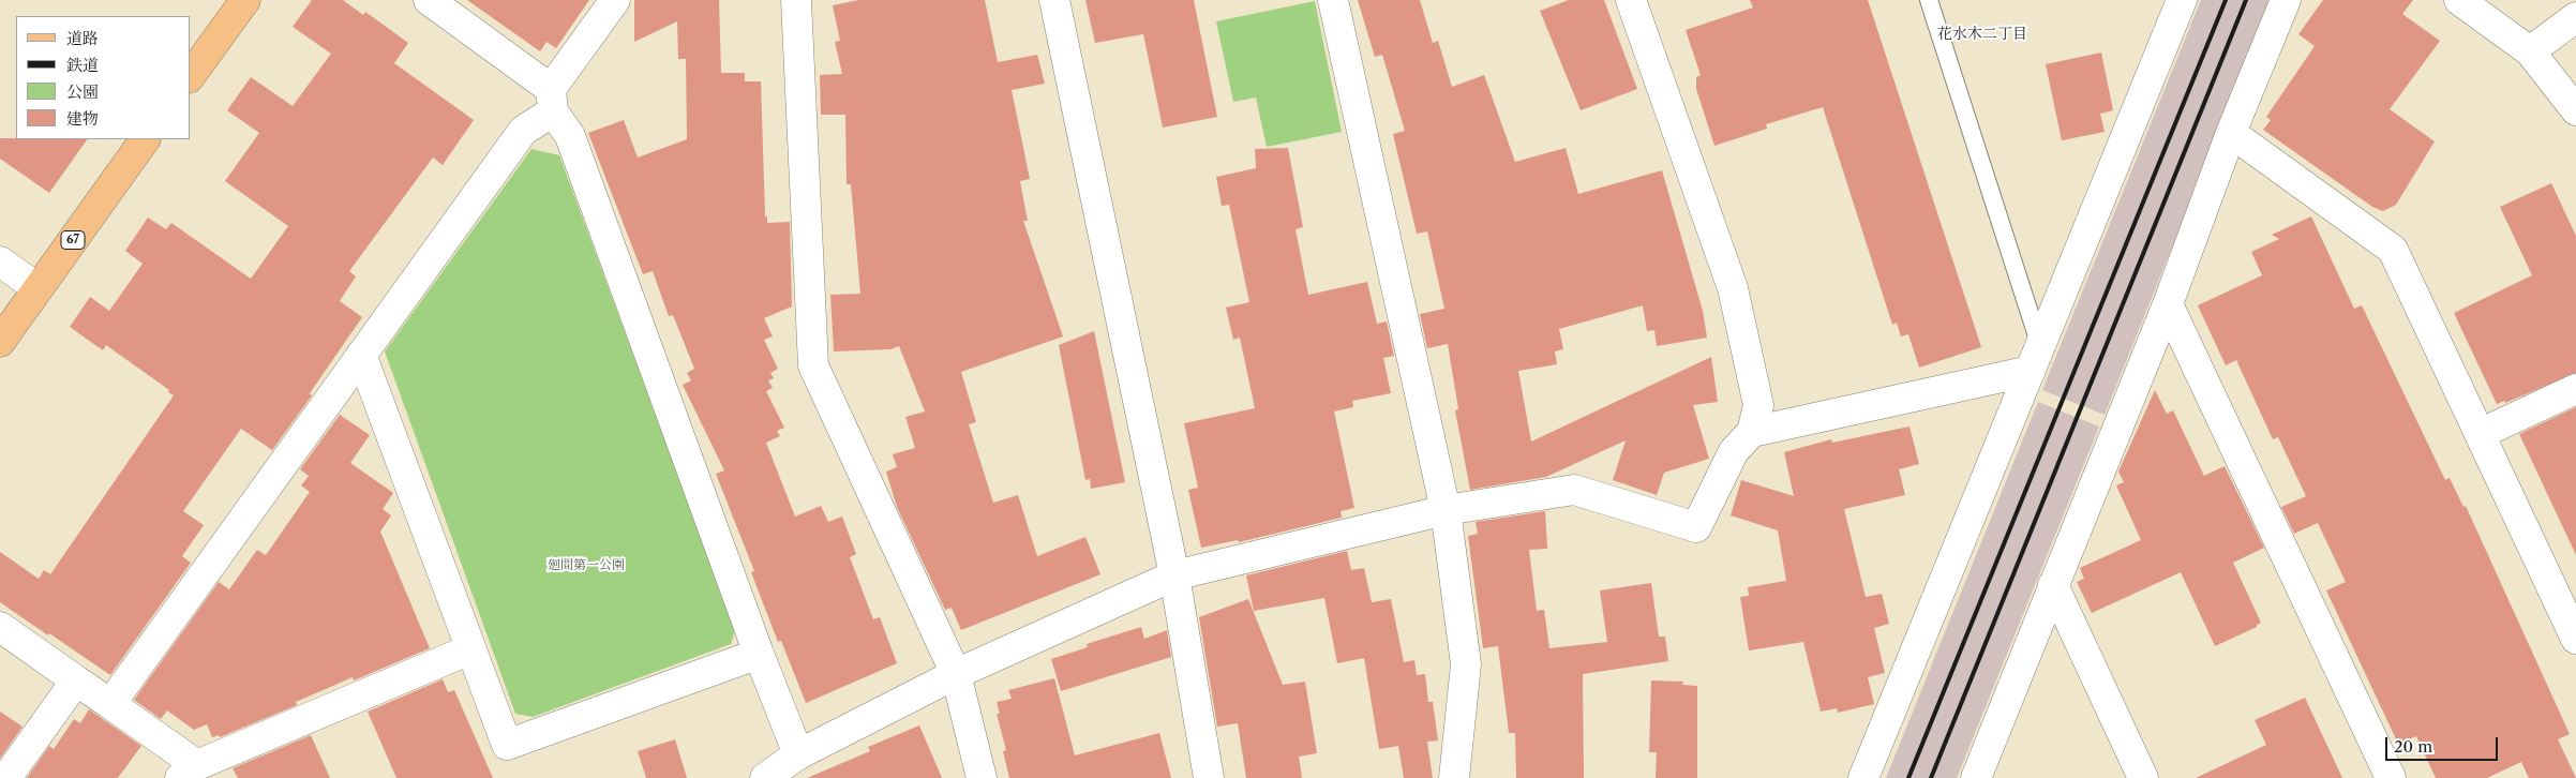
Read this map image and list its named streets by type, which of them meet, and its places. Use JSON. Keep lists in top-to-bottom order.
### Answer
{
  "streets": {
    "main road": ["67"]
  },
  "districts": ["花水木二丁目"],
  "parks": ["廻間第一公園"],
  "legend": [
    "道路",
    "鉄道",
    "公園",
    "建物"
  ],
  "scale_bar": "20 m"
}
